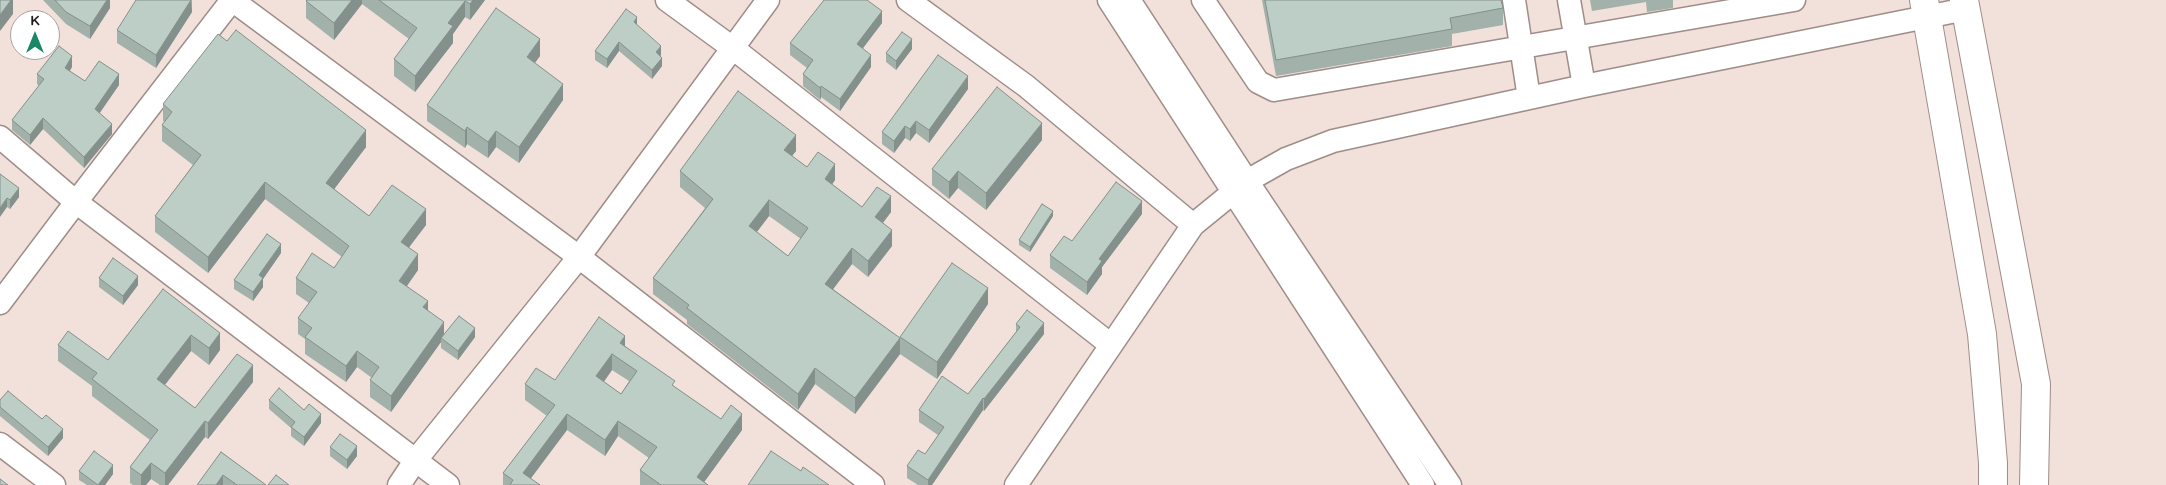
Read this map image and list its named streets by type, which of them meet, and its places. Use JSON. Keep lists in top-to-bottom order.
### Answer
{
  "north": "top"
}
